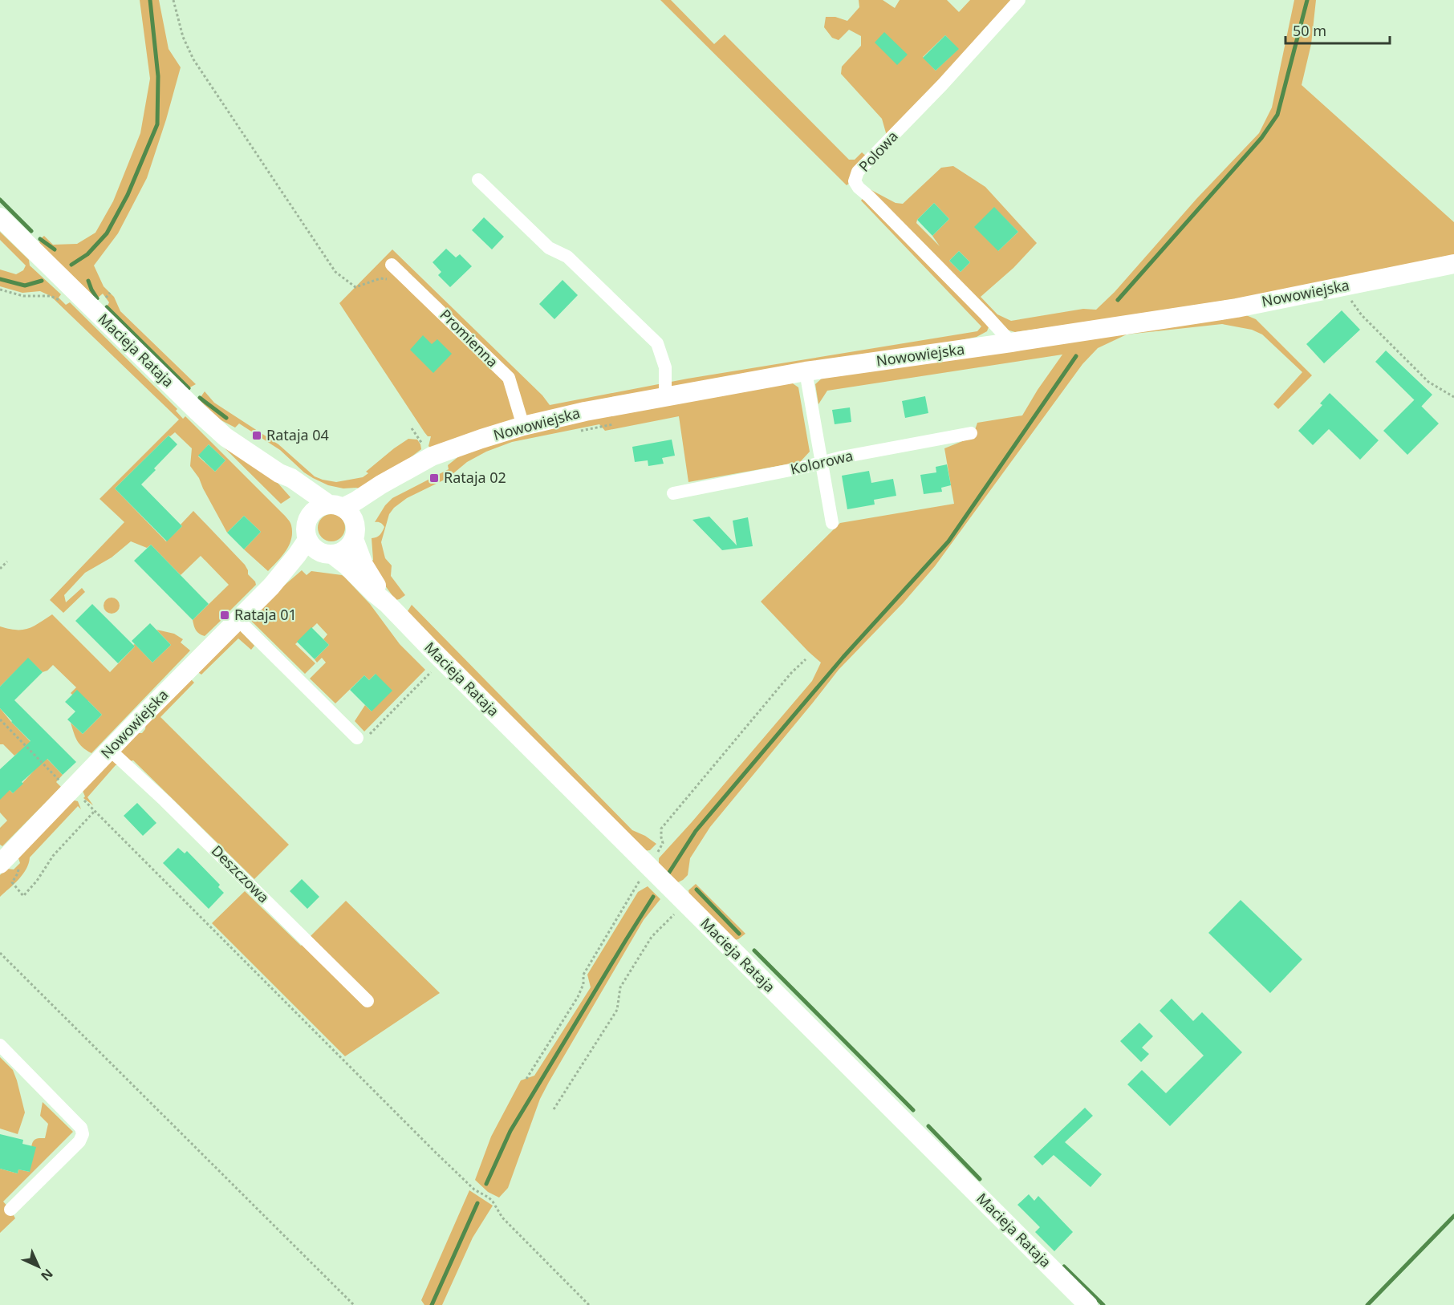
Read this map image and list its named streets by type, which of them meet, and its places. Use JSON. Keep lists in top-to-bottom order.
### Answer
{
  "streets": {
    "street": [
      "Polowa",
      "Nowowiejska",
      "Promienna",
      "Macieja Rataja",
      "Kolorowa",
      "Deszczowa"
    ]
  },
  "crossings": [
    ["Polowa", "Nowowiejska"],
    ["Nowowiejska", "Promienna"],
    ["Nowowiejska", "Macieja Rataja"],
    ["Nowowiejska", "Deszczowa"]
  ],
  "places": {
    "transit": ["Rataja 04", "Rataja 02", "Rataja 01"]
  },
  "scale_bar": "50 m",
  "north": "bottom right"
}
